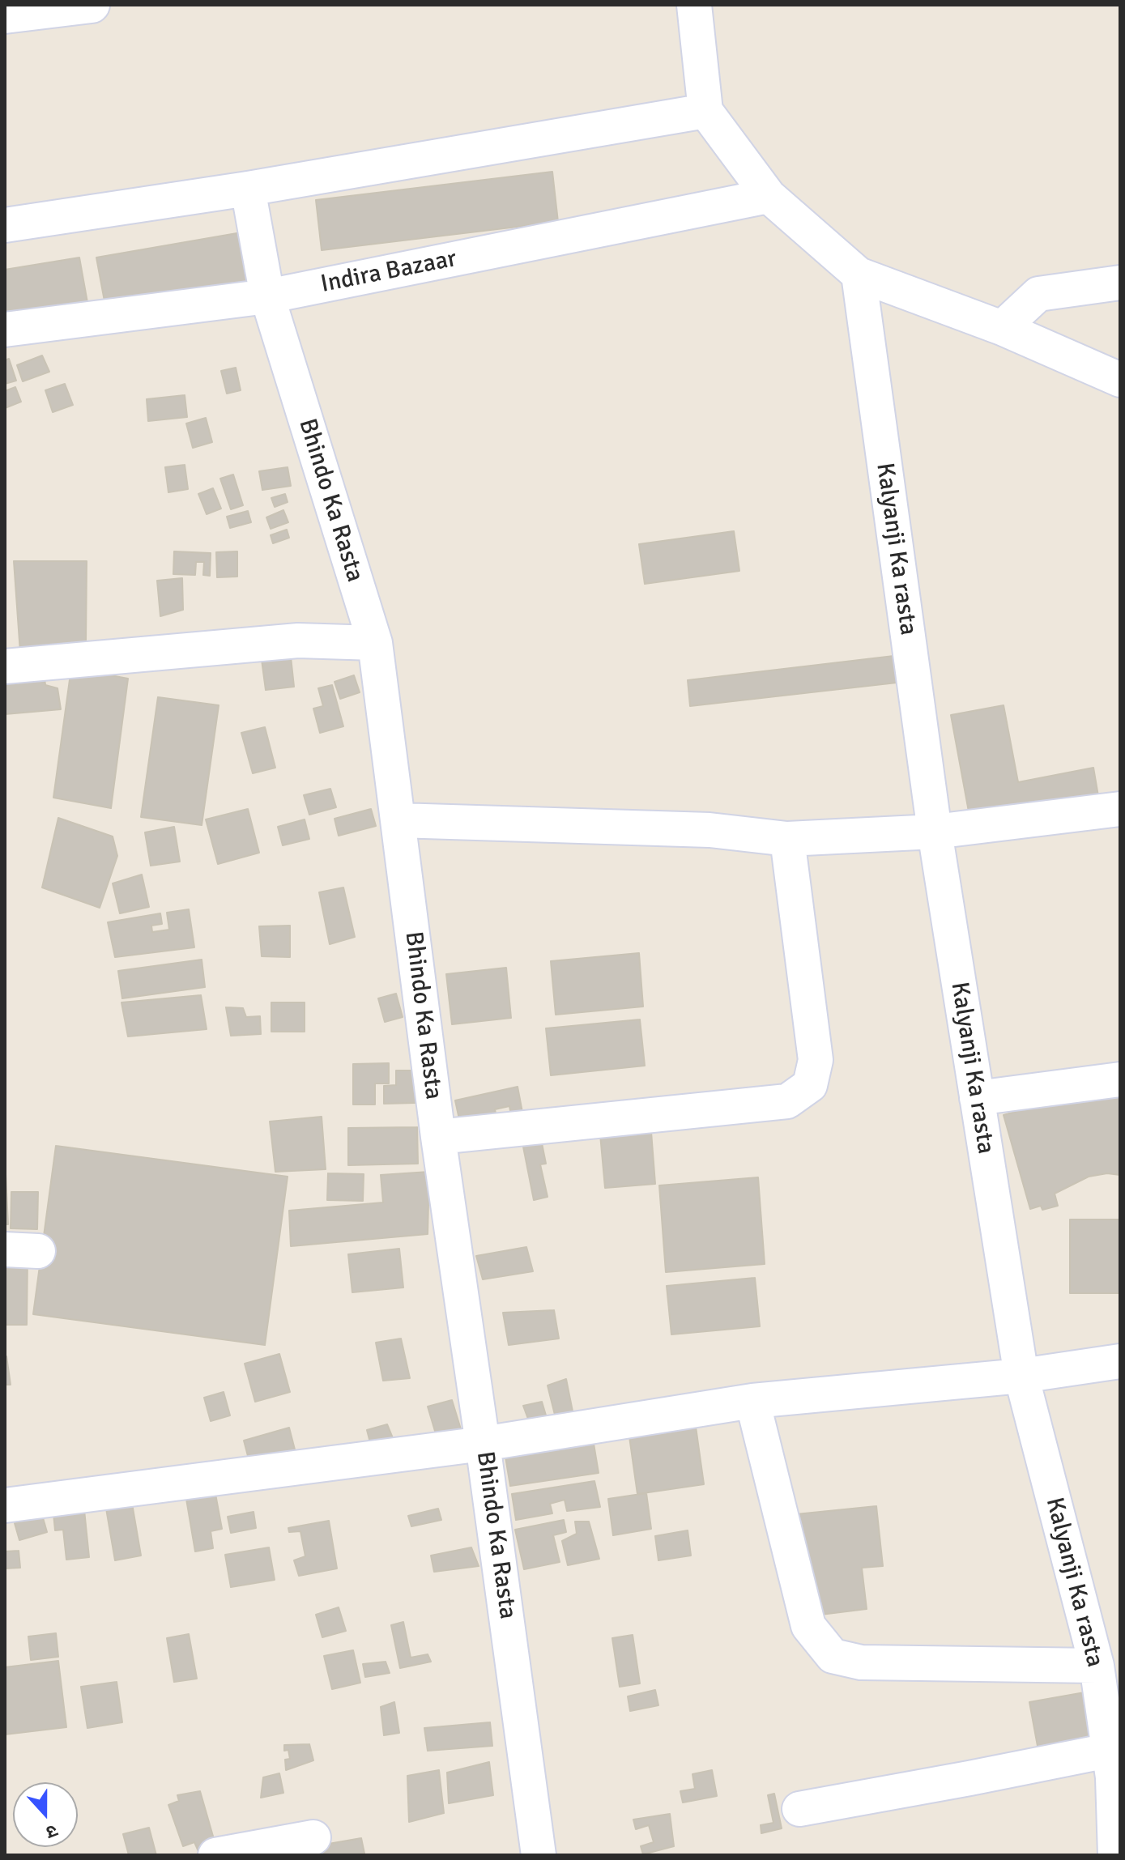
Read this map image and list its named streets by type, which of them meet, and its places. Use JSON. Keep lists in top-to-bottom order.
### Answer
{
  "streets": {
    "street": ["Indira Bazaar", "Bhindo Ka Rasta", "Kalyanji Ka rasta"]
  },
  "crossings": [
    ["Indira Bazaar", "Bhindo Ka Rasta"]
  ],
  "north": "bottom"
}
